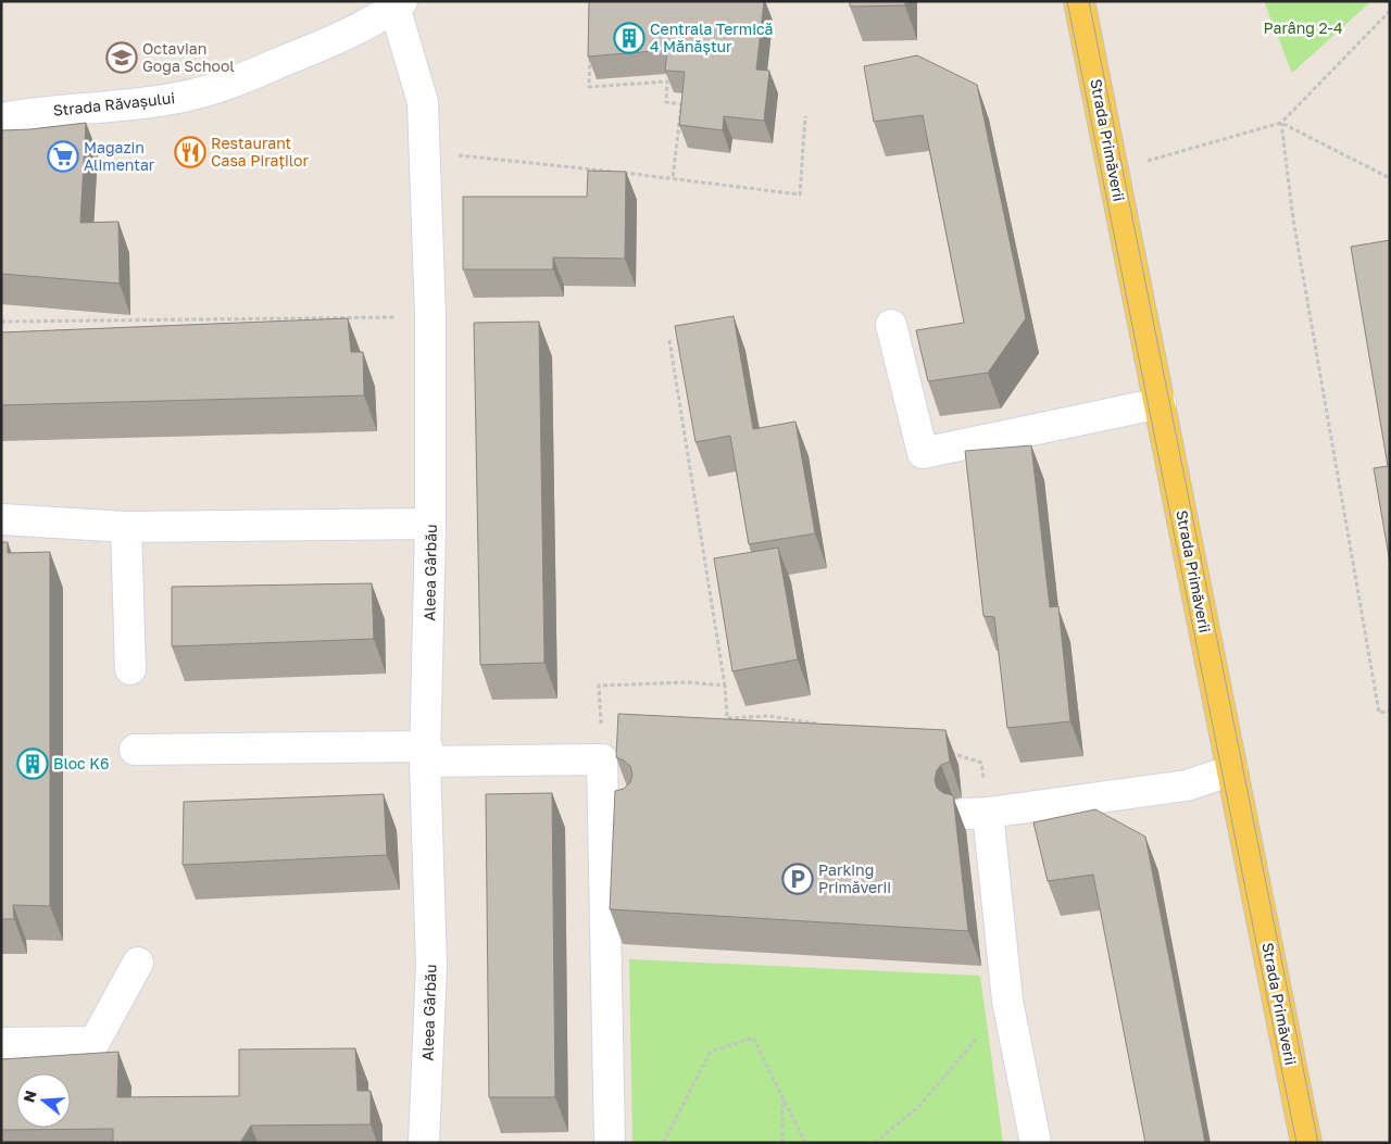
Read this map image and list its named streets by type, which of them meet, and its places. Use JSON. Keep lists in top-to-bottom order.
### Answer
{
  "streets": {
    "main road": ["Strada Primăverii"],
    "street": ["Strada Răvașului", "Aleea Gârbău"]
  },
  "crossings": [
    ["Strada Răvașului", "Aleea Gârbău"]
  ],
  "parks": ["Parâng 2-4"],
  "places": {
    "building": ["Centrala Termică 4 Mănăștur", "Bloc K6"],
    "school or university": ["Octavian Goga School"],
    "restaurant": ["Restaurant Casa Piraților"],
    "supermarket": ["Magazin Alimentar"],
    "parking": ["Parking Primăverii"]
  },
  "north": "left"
}
